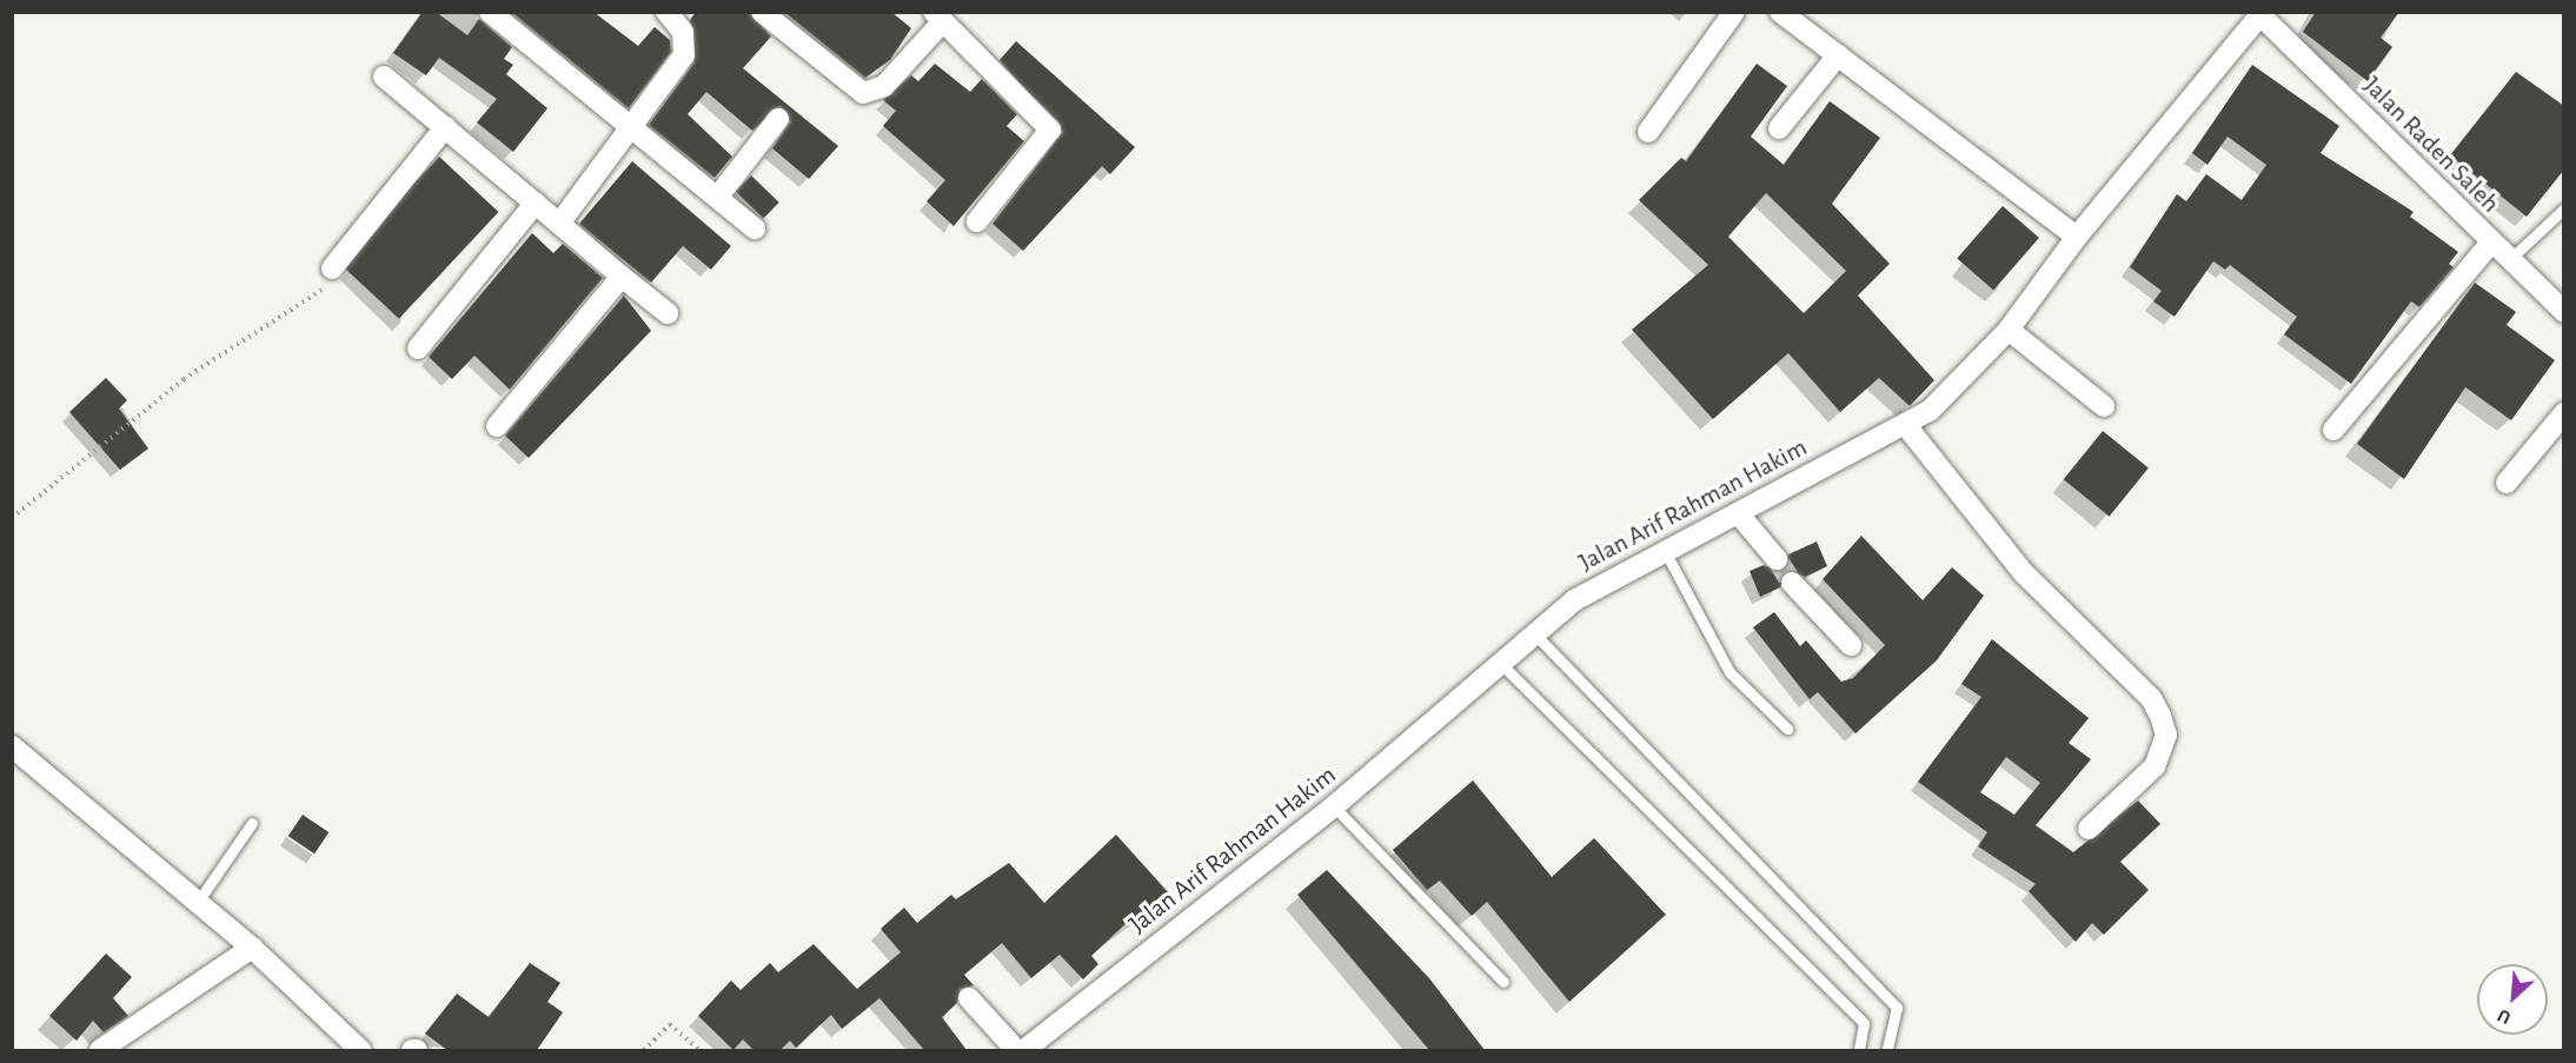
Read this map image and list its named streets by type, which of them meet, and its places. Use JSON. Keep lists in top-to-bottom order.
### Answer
{
  "streets": {
    "street": ["Jalan Raden Saleh", "Jalan Arif Rahman Hakim"]
  },
  "crossings": [
    ["Jalan Raden Saleh", "Jalan Arif Rahman Hakim"]
  ],
  "north": "bottom left"
}
